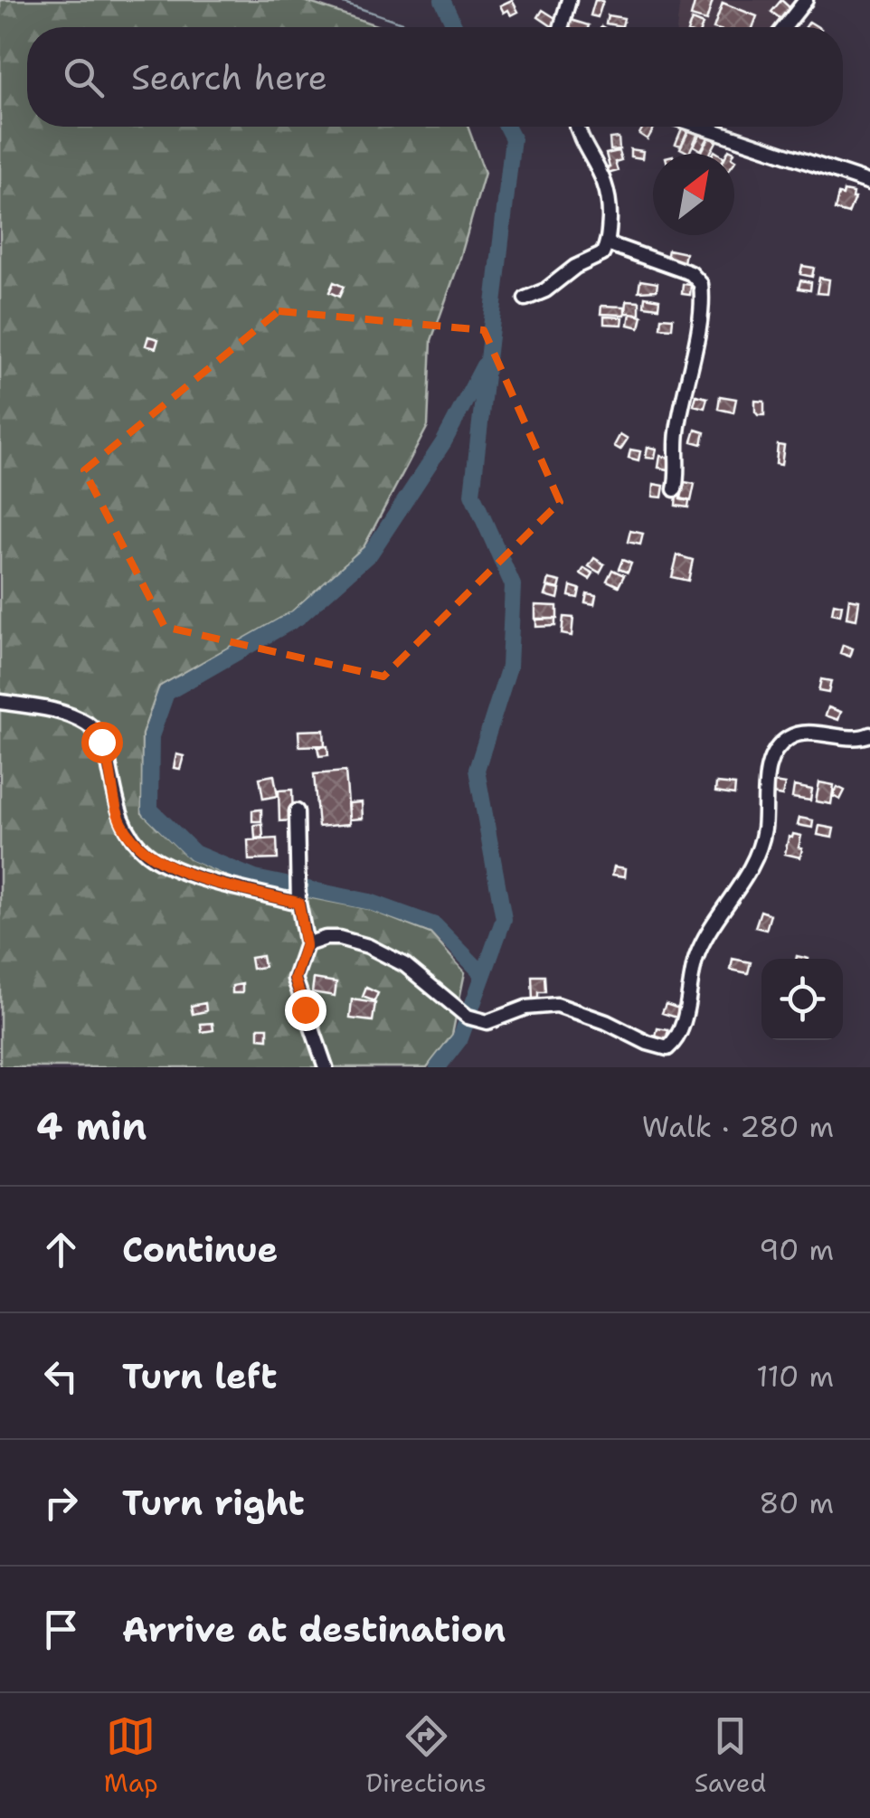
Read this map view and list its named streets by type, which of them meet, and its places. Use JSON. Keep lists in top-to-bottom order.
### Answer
{
  "north": "top right",
  "page": {
    "search": "Search here",
    "heading": ["4 min", "Walk · 280 m"],
    "list": [
      ["Continue", "90 m"],
      ["Turn left", "110 m"],
      ["Turn right", "80 m"],
      "Arrive at destination"
    ],
    "nav": ["Map", "Directions", "Saved"]
  }
}
